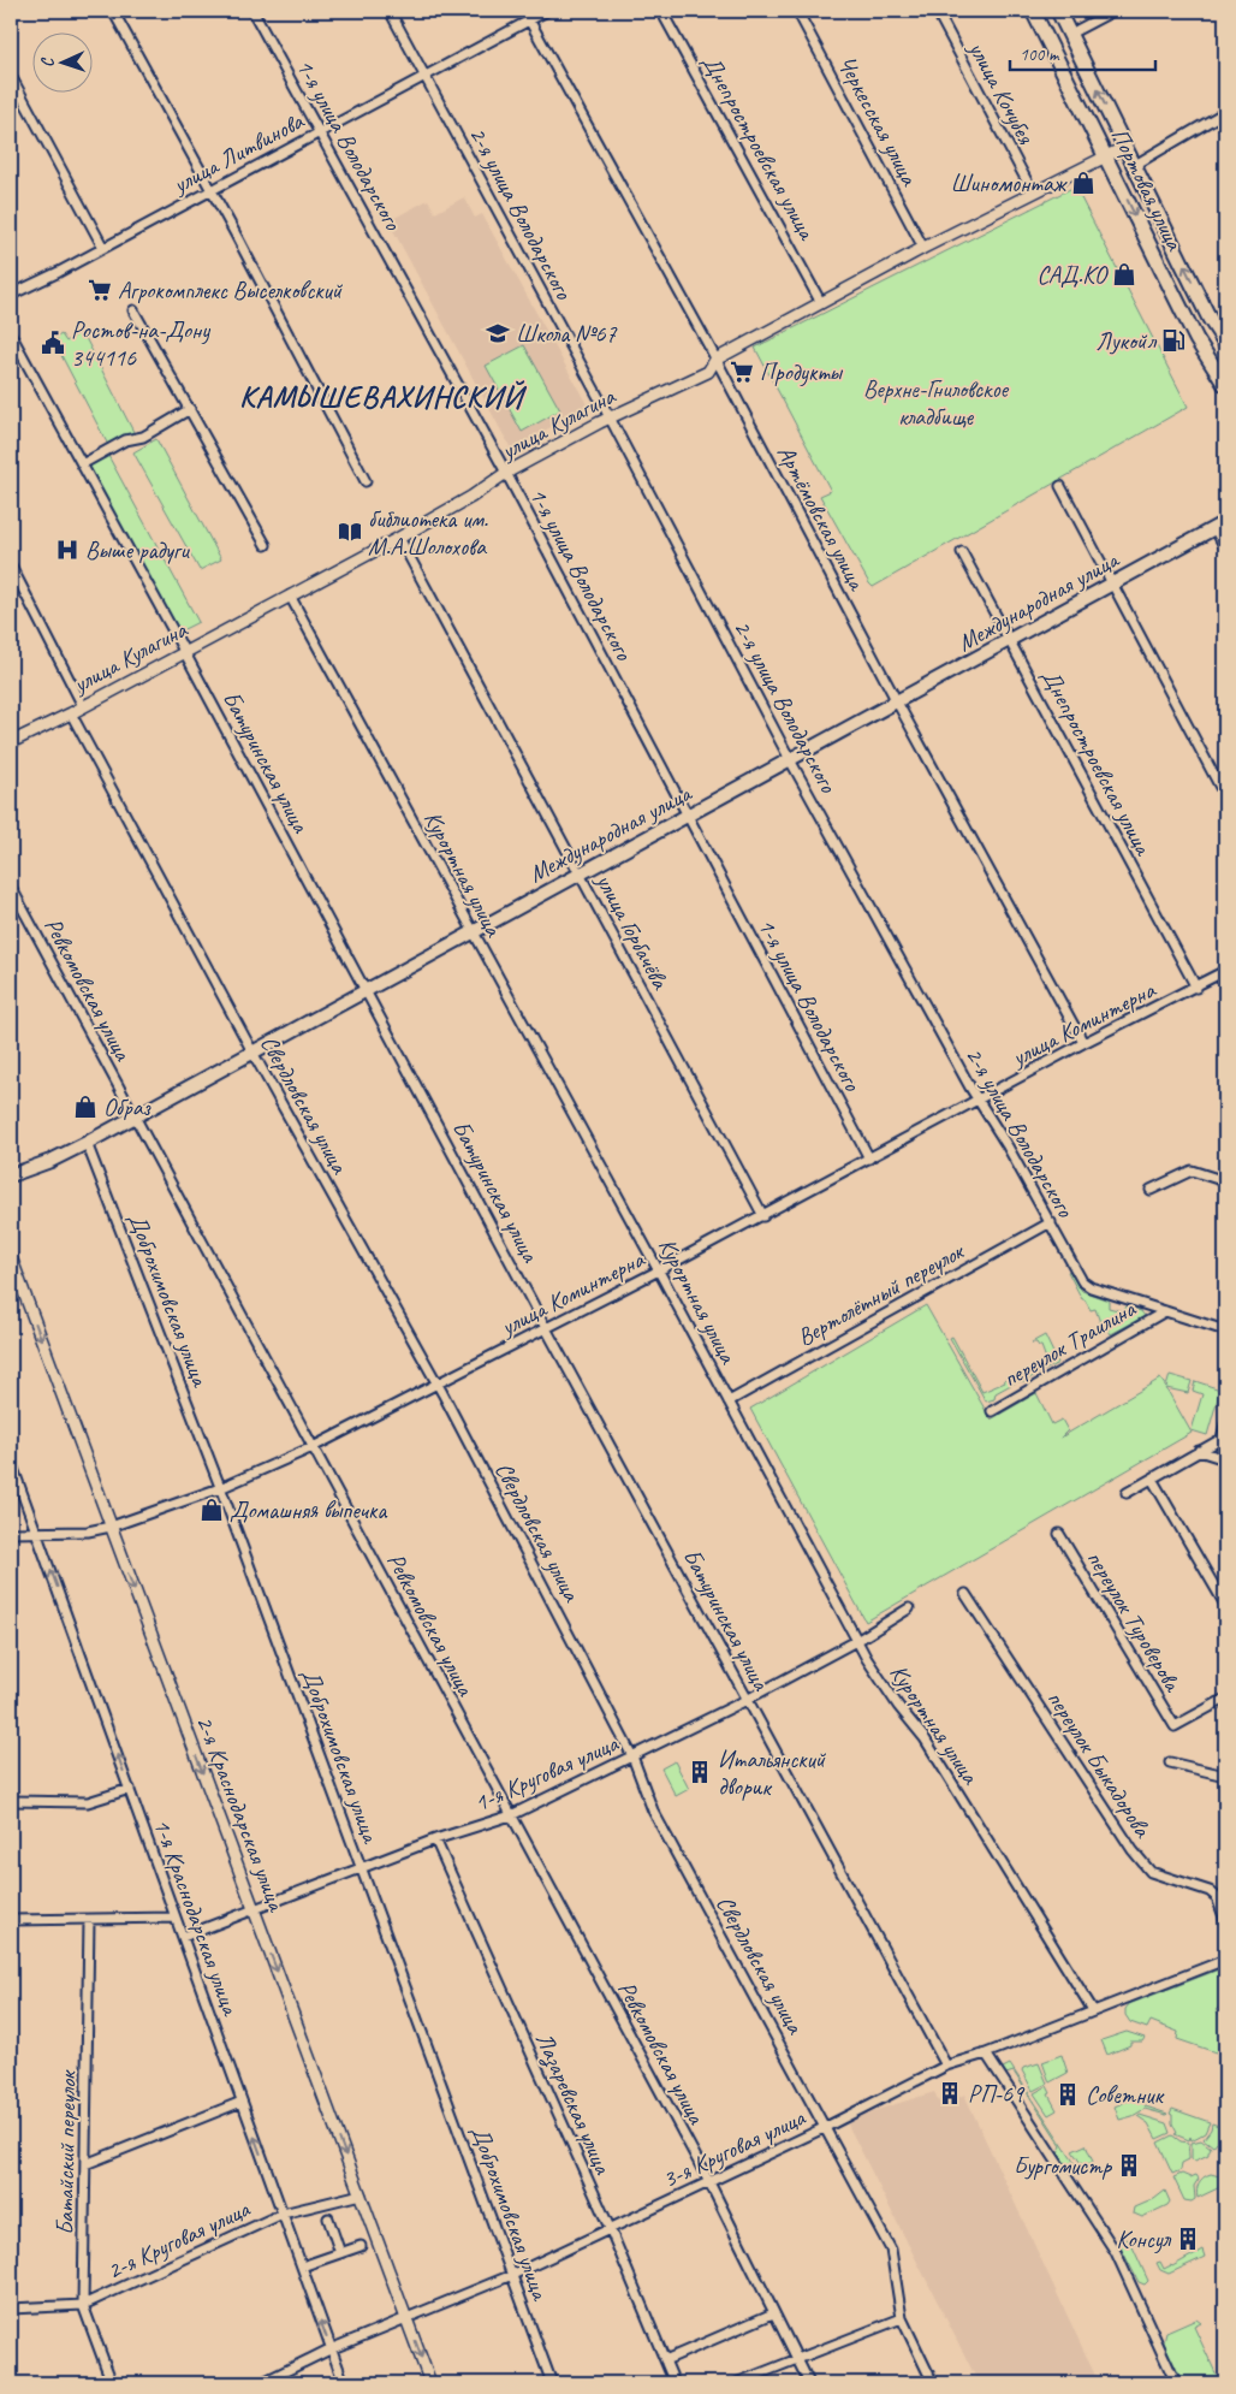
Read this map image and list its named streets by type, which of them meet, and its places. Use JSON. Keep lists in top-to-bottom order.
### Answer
{
  "streets": {
    "main road": ["Портовая улица", "Международная улица"],
    "street": [
      "улица Кочубея",
      "Черкесская улица",
      "1-я улица Володарского",
      "Днепростроевская улица",
      "улица Литвинова",
      "2-я улица Володарского",
      "улица Кулагина",
      "Артёмовская улица",
      "Батуринская улица",
      "Курортная улица",
      "улица Горбачёва",
      "Ревкомовская улица",
      "улица Коминтерна",
      "Свердловская улица",
      "Вертолётный переулок",
      "Доброхимовская улица",
      "переулок Траилина",
      "переулок Туроверова",
      "переулок Быкадорова",
      "1-я Круговая улица",
      "2-я Краснодарская улица",
      "1-я Краснодарская улица",
      "Лазаревская улица",
      "3-я Круговая улица",
      "Батайский переулок",
      "2-я Круговая улица"
    ]
  },
  "crossings": [
    ["улица Кочубея", "улица Кулагина"],
    ["Черкесская улица", "улица Кулагина"],
    ["1-я улица Володарского", "улица Литвинова"],
    ["1-я улица Володарского", "улица Кулагина"],
    ["1-я улица Володарского", "Международная улица"],
    ["1-я улица Володарского", "улица Коминтерна"],
    ["Днепростроевская улица", "улица Кулагина"],
    ["Днепростроевская улица", "Международная улица"],
    ["Днепростроевская улица", "улица Коминтерна"],
    ["улица Литвинова", "2-я улица Володарского"],
    ["улица Литвинова", "Артёмовская улица"],
    ["Портовая улица", "улица Кулагина"],
    ["2-я улица Володарского", "улица Кулагина"],
    ["2-я улица Володарского", "Международная улица"],
    ["2-я улица Володарского", "улица Коминтерна"],
    ["2-я улица Володарского", "Вертолётный переулок"],
    ["2-я улица Володарского", "переулок Траилина"],
    ["улица Кулагина", "Артёмовская улица"],
    ["улица Кулагина", "Батуринская улица"],
    ["улица Кулагина", "Курортная улица"],
    ["улица Кулагина", "улица Горбачёва"],
    ["улица Кулагина", "Свердловская улица"],
    ["Артёмовская улица", "Международная улица"],
    ["Артёмовская улица", "улица Коминтерна"],
    ["Международная улица", "Батуринская улица"],
    ["Международная улица", "Курортная улица"],
    ["Международная улица", "улица Горбачёва"],
    ["Международная улица", "Ревкомовская улица"],
    ["Международная улица", "Свердловская улица"],
    ["Международная улица", "Доброхимовская улица"],
    ["Батуринская улица", "улица Коминтерна"],
    ["Батуринская улица", "1-я Круговая улица"],
    ["Батуринская улица", "3-я Круговая улица"],
    ["Курортная улица", "улица Коминтерна"],
    ["Курортная улица", "Вертолётный переулок"],
    ["Курортная улица", "1-я Круговая улица"],
    ["Курортная улица", "3-я Круговая улица"],
    ["улица Горбачёва", "улица Коминтерна"],
    ["Ревкомовская улица", "улица Коминтерна"],
    ["Ревкомовская улица", "1-я Круговая улица"],
    ["Ревкомовская улица", "3-я Круговая улица"],
    ["улица Коминтерна", "Свердловская улица"],
    ["улица Коминтерна", "Доброхимовская улица"],
    ["улица Коминтерна", "2-я Краснодарская улица"],
    ["улица Коминтерна", "1-я Краснодарская улица"],
    ["Свердловская улица", "1-я Круговая улица"],
    ["Свердловская улица", "3-я Круговая улица"],
    ["Доброхимовская улица", "1-я Круговая улица"],
    ["Доброхимовская улица", "3-я Круговая улица"],
    ["1-я Круговая улица", "2-я Краснодарская улица"],
    ["1-я Круговая улица", "1-я Краснодарская улица"],
    ["1-я Круговая улица", "Лазаревская улица"],
    ["2-я Краснодарская улица", "3-я Круговая улица"],
    ["2-я Краснодарская улица", "2-я Круговая улица"],
    ["1-я Краснодарская улица", "3-я Круговая улица"],
    ["1-я Краснодарская улица", "2-я Круговая улица"],
    ["Лазаревская улица", "3-я Круговая улица"],
    ["Батайский переулок", "2-я Круговая улица"]
  ],
  "one_way": ["2-я Краснодарская улица", "1-я Краснодарская улица"],
  "districts": ["КАМЫШЕВАХИНСКИЙ"],
  "parks": ["Верхне-Гниловское кладбище"],
  "places": {
    "shop": [
      "Шиномонтаж",
      "САД.КО",
      "Образ",
      "Домашняя выпечка"
    ],
    "supermarket": ["Агрокомплекс Выселковский", "Продукты"],
    "school or university": ["Школа №67"],
    "fuel station": ["Лукойл"],
    "public building": ["Ростов-на-Дону 344116"],
    "library": ["библиотека им. М.А.Шолохова"],
    "hospital": ["Выше радуги"],
    "building": [
      "Итальянский дворик",
      "РП-69",
      "Советник",
      "Бургомистр",
      "Консул"
    ]
  },
  "scale_bar": "100 m",
  "north": "left"
}
